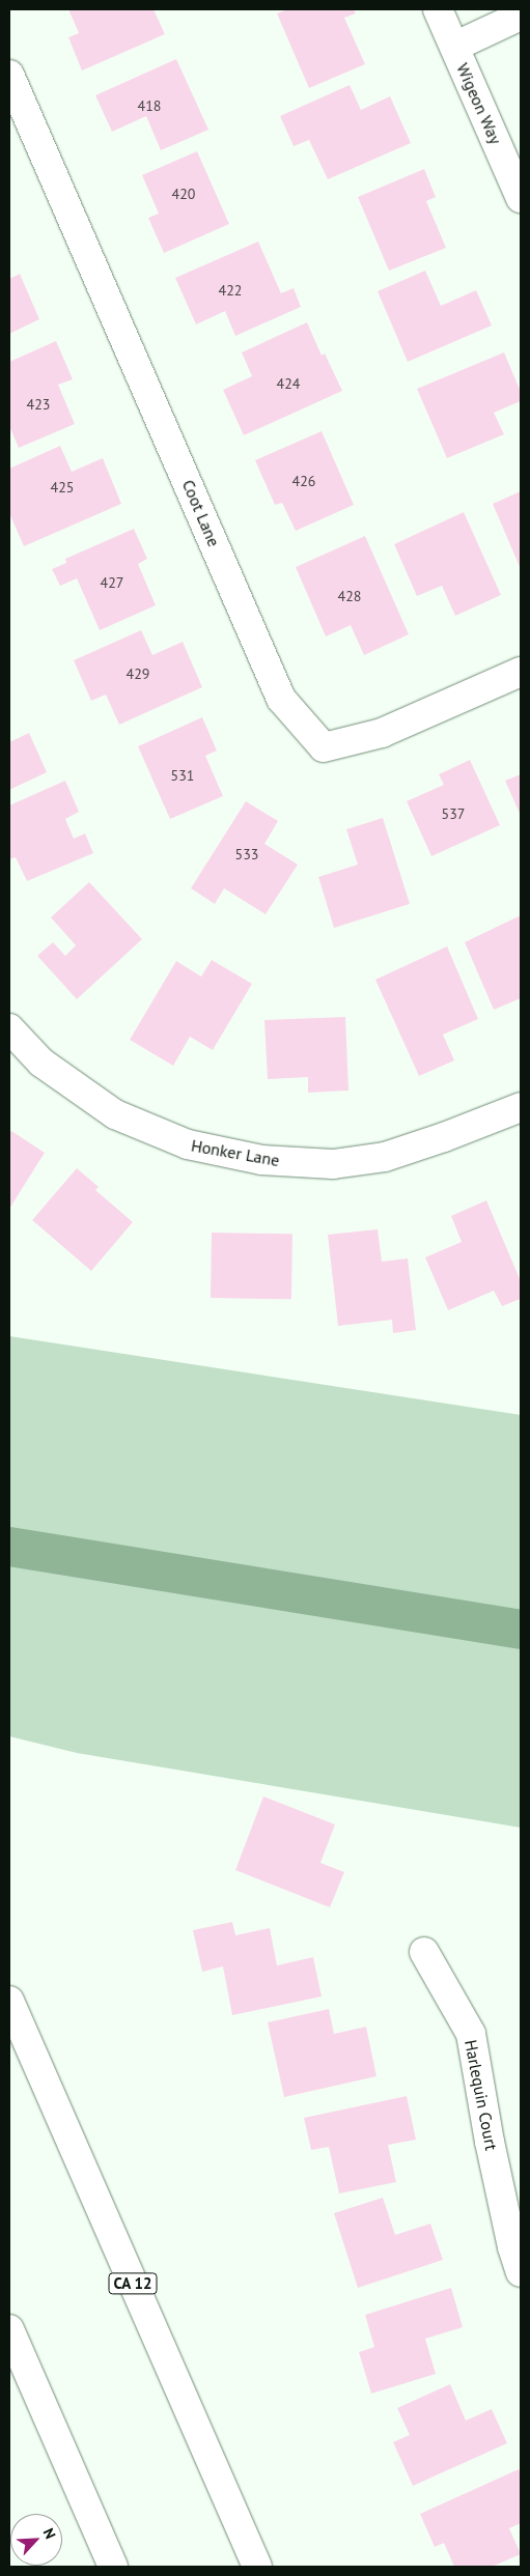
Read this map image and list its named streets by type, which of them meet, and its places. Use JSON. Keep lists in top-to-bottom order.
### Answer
{
  "streets": {
    "main road": [
      "Wigeon Way",
      "Coot Lane",
      "Honker Lane",
      "Harlequin Court",
      "CA 12"
    ]
  },
  "house_numbers": [
    "418",
    "420",
    "422",
    "424",
    "423",
    "426",
    "425",
    "427",
    "428",
    "429",
    "531",
    "537",
    "533"
  ],
  "north": "top right"
}
